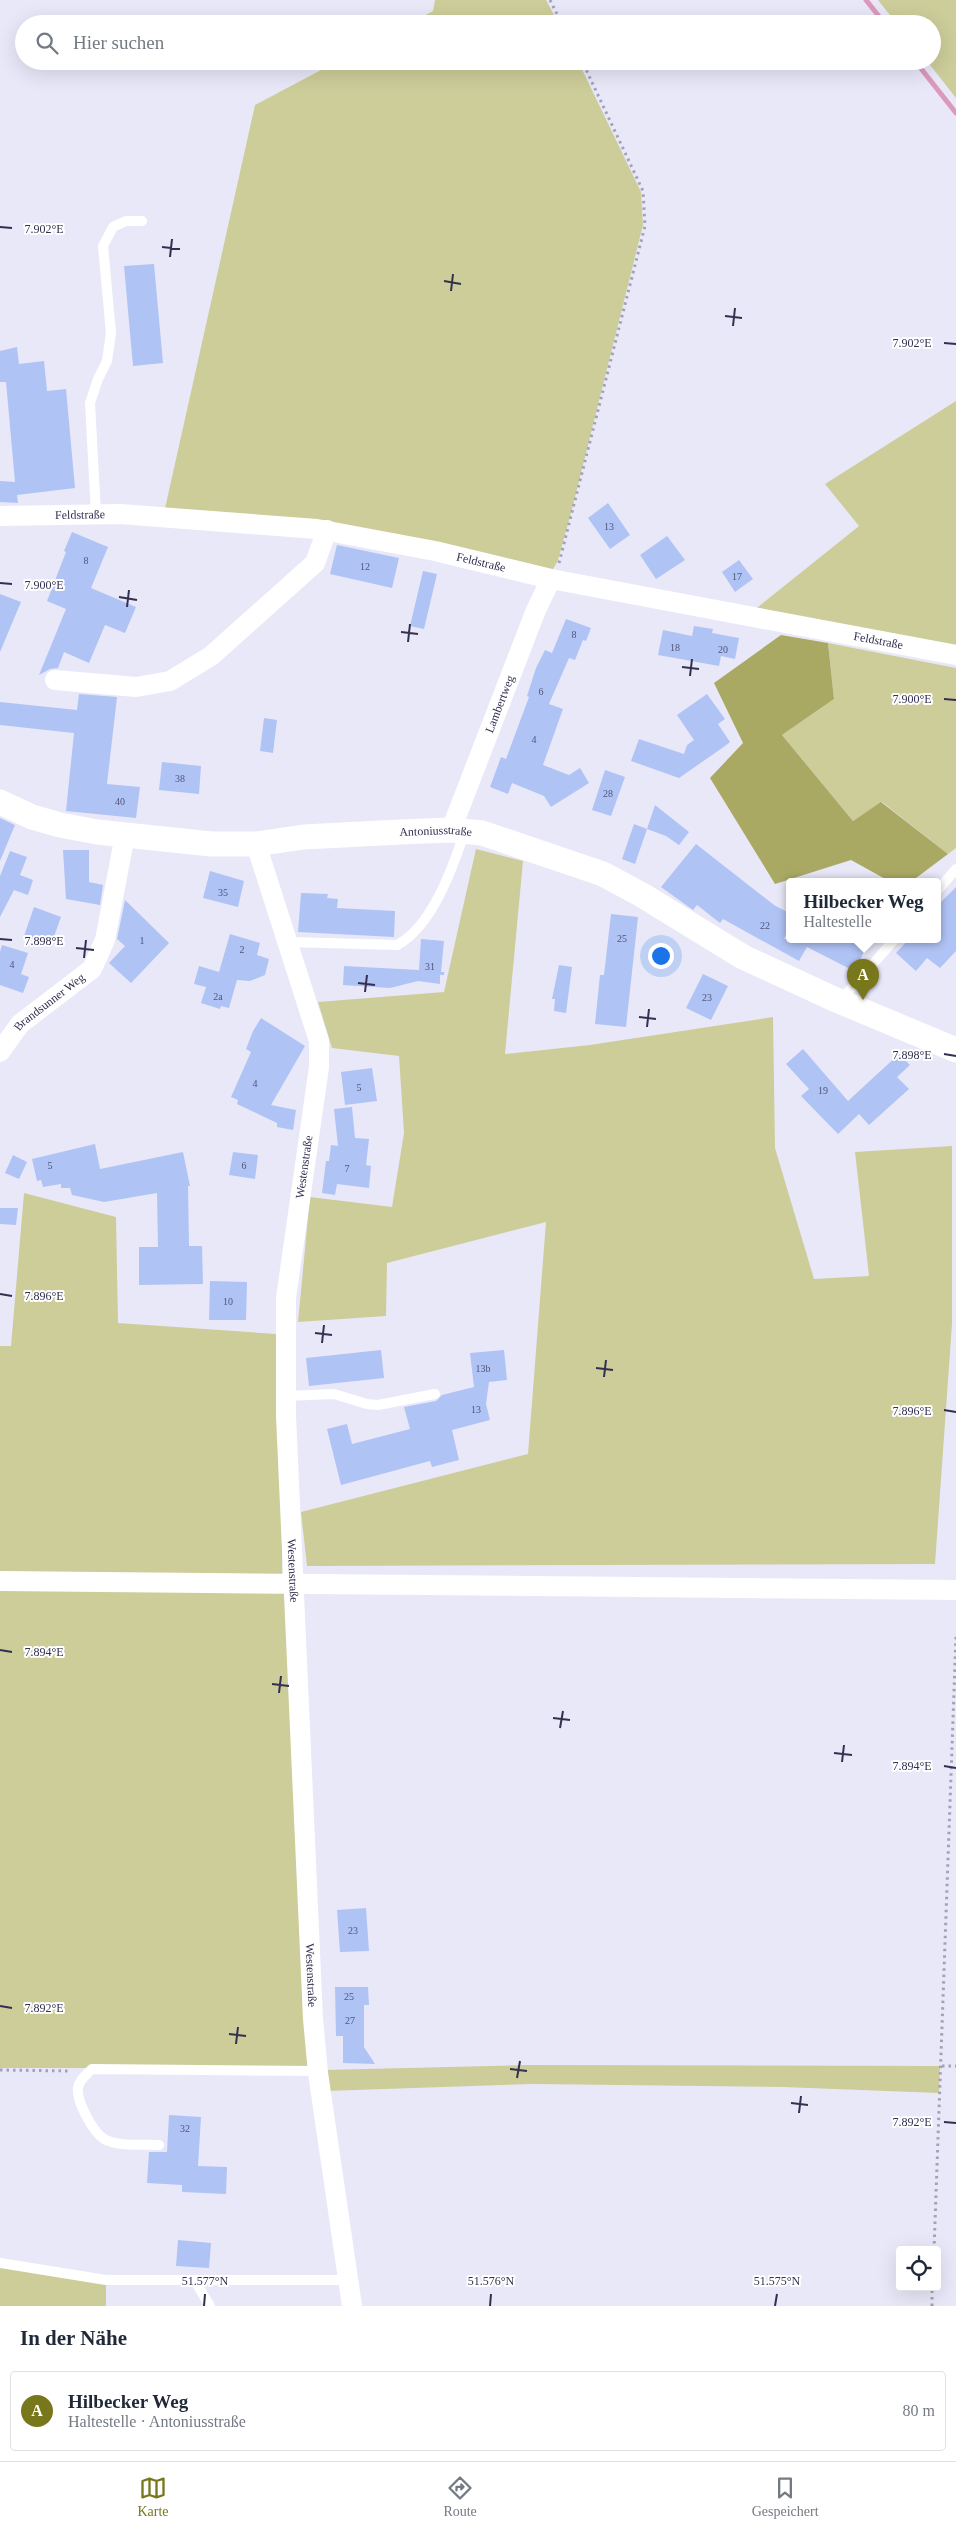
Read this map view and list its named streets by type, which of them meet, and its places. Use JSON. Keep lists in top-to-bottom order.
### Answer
{
  "streets": {
    "street": [
      "Feldstraße",
      "Lambertweg",
      "Antoniusstraße",
      "Brandsunner Weg",
      "Westenstraße"
    ]
  },
  "crossings": [
    ["Feldstraße", "Lambertweg"],
    ["Lambertweg", "Antoniusstraße"],
    ["Antoniusstraße", "Brandsunner Weg"],
    ["Antoniusstraße", "Westenstraße"]
  ],
  "house_numbers": [
    "13",
    "8",
    "12",
    "17",
    "8",
    "18",
    "20",
    "6",
    "4",
    "38",
    "28",
    "40",
    "35",
    "22",
    "25",
    "1",
    "2",
    "4",
    "31",
    "2a",
    "23",
    "4",
    "5",
    "19",
    "5",
    "6",
    "7",
    "10",
    "13b",
    "13",
    "23",
    "25",
    "27",
    "32"
  ],
  "page": {
    "search": "Hier suchen",
    "popup": ["Hilbecker Weg", "Haltestelle"],
    "pins": "A",
    "heading": "In der Nähe",
    "list": [
      {
        "mark": "A",
        "name": "Hilbecker Weg",
        "note": "Haltestelle · Antoniusstraße",
        "value": "80 m"
      }
    ],
    "nav": ["Karte", "Route", "Gespeichert"]
  },
  "coordinates": [
    "7.902°E",
    "7.900°E",
    "7.898°E",
    "7.896°E",
    "7.894°E",
    "7.892°E",
    "51.577°N",
    "51.576°N",
    "51.575°N"
  ]
}
